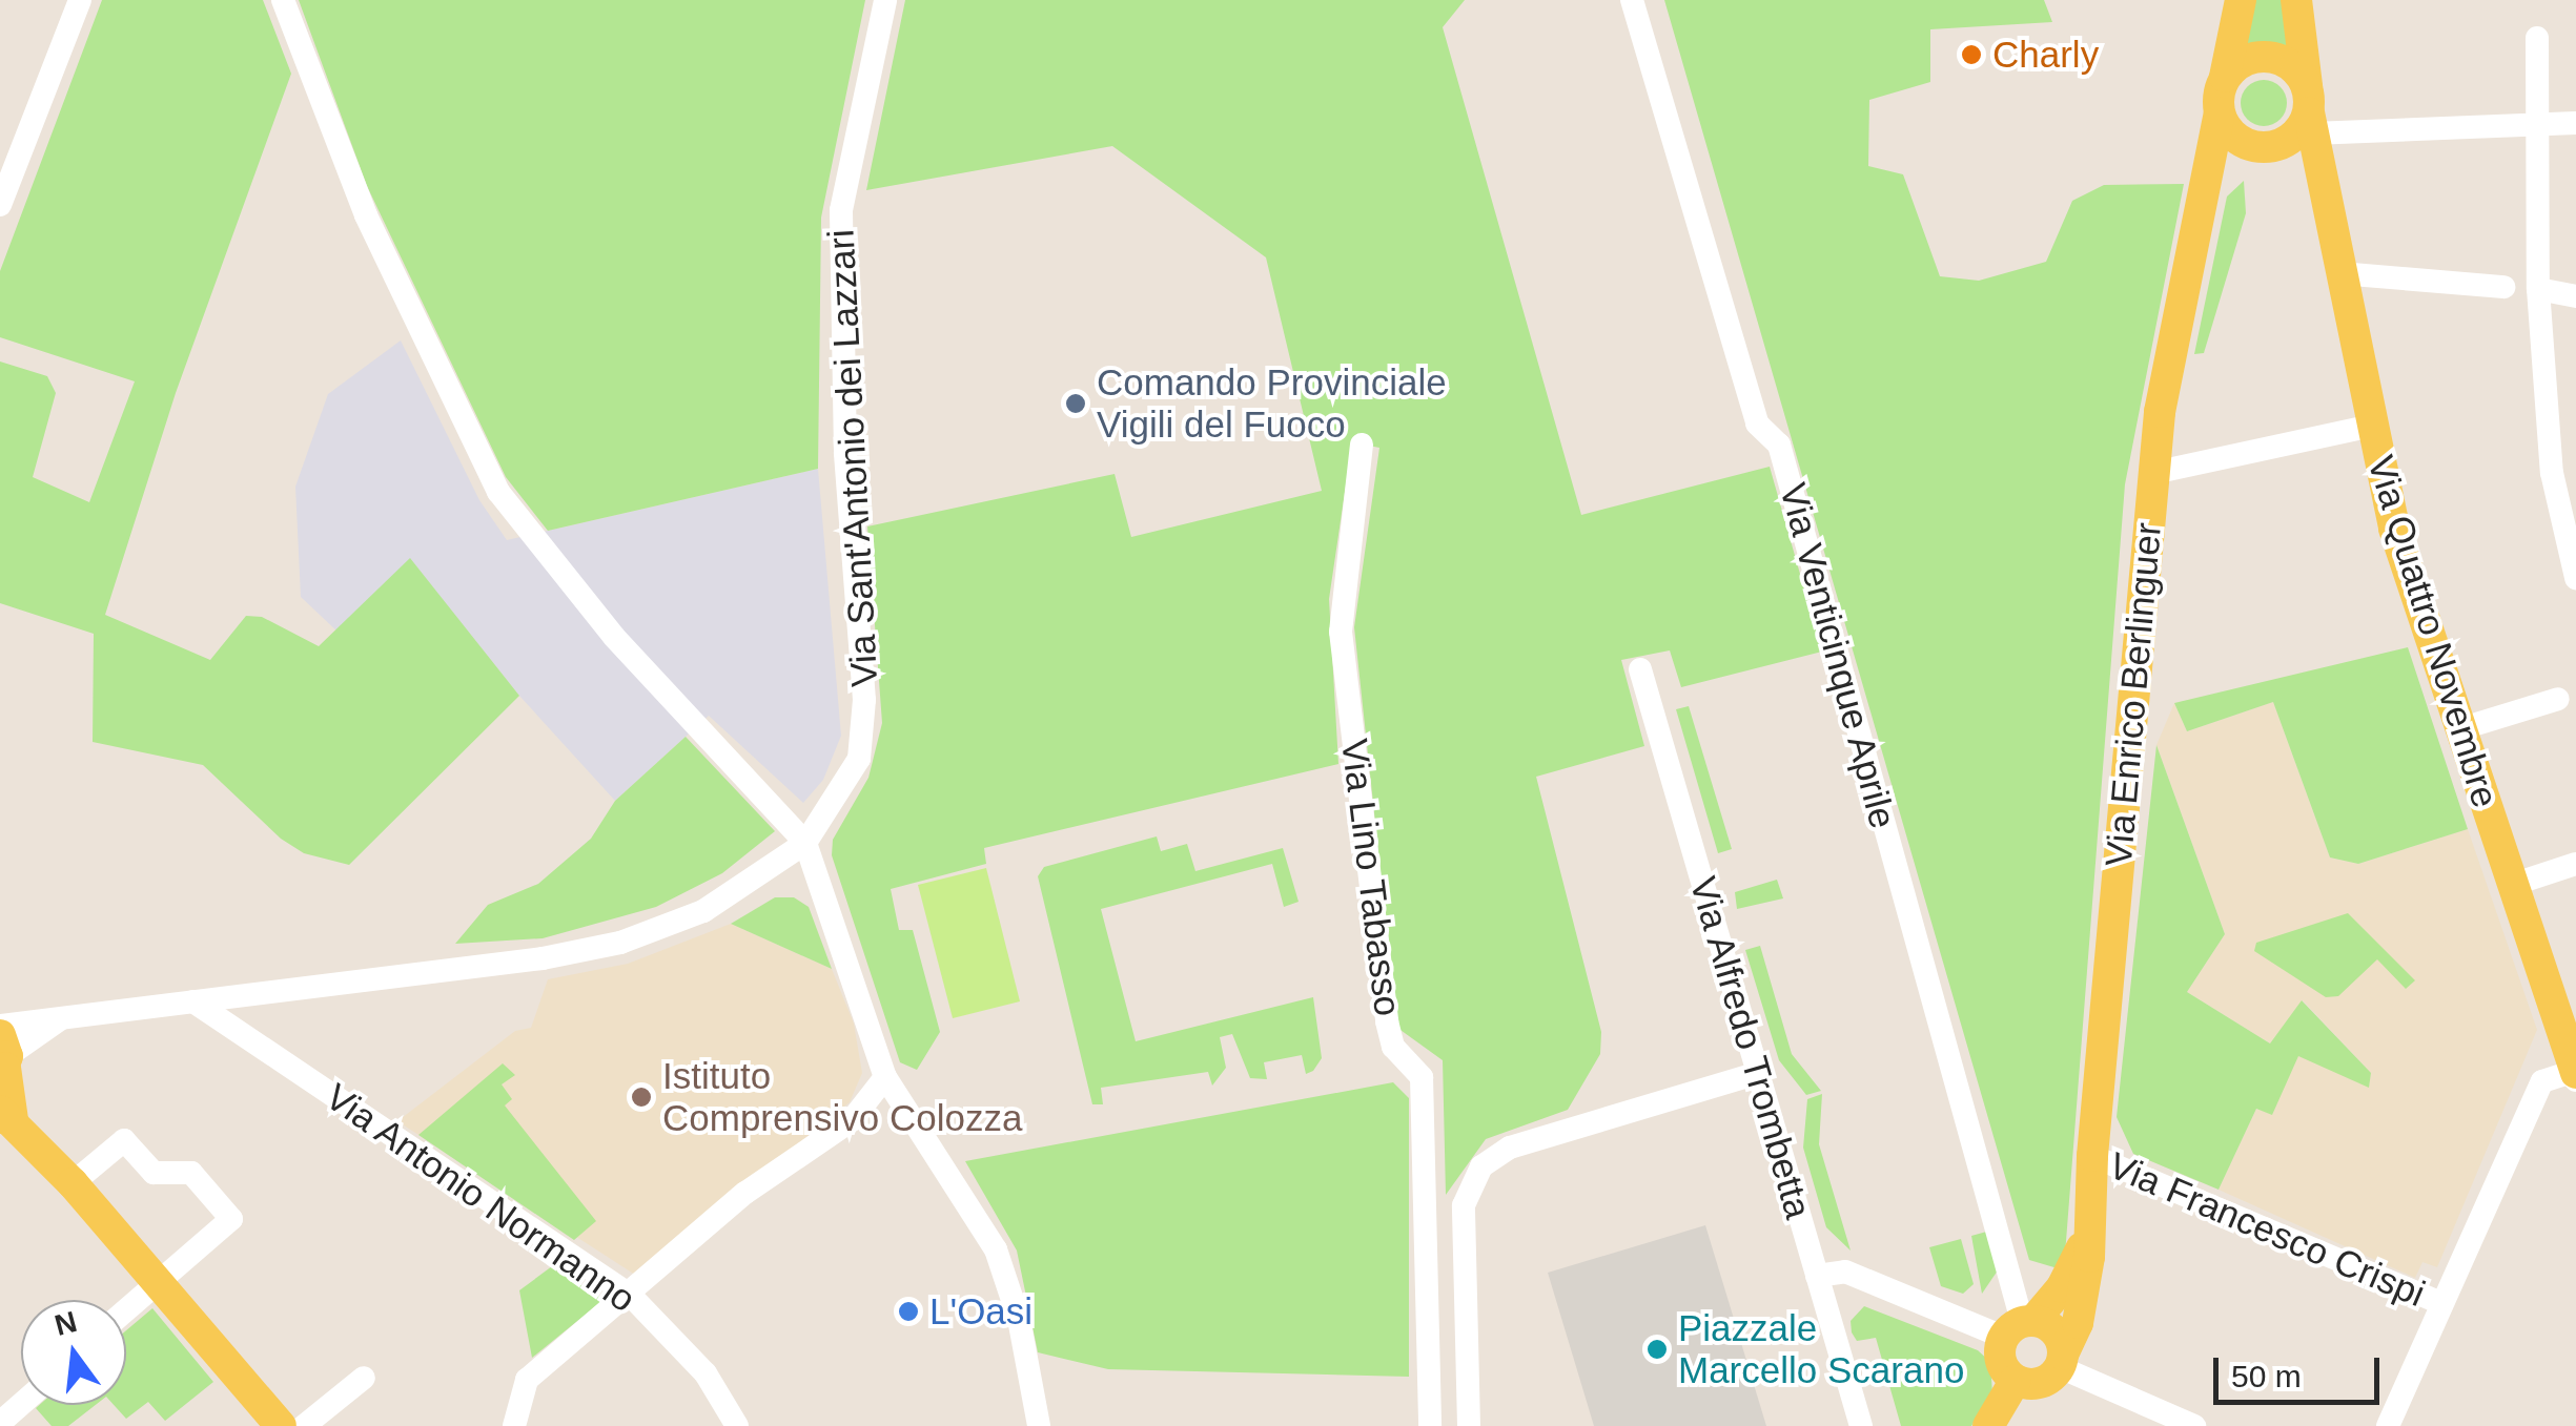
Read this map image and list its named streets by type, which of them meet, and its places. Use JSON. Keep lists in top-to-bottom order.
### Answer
{
  "streets": {
    "main road": ["Via Quattro Novembre", "Via Enrico Berlinguer"],
    "street": [
      "Via Sant'Antonio dei Lazzari",
      "Via Venticinque Aprile",
      "Via Lino Tabasso",
      "Via Alfredo Trombetta",
      "Via Antonio Normanno",
      "Via Francesco Crispi"
    ]
  },
  "crossings": [
    ["Via Sant'Antonio dei Lazzari", "Via Antonio Normanno"],
    ["Via Quattro Novembre", "Via Enrico Berlinguer"],
    ["Via Quattro Novembre", "Via Francesco Crispi"],
    ["Via Venticinque Aprile", "Via Enrico Berlinguer"],
    ["Via Enrico Berlinguer", "Via Francesco Crispi"]
  ],
  "places": [
    "Charly",
    "Comando Provinciale Vigili del Fuoco",
    "Istituto Comprensivo Colozza",
    "L'Oasi",
    "Piazzale Marcello Scarano"
  ],
  "scale_bar": "50 m",
  "north": "top"
}
